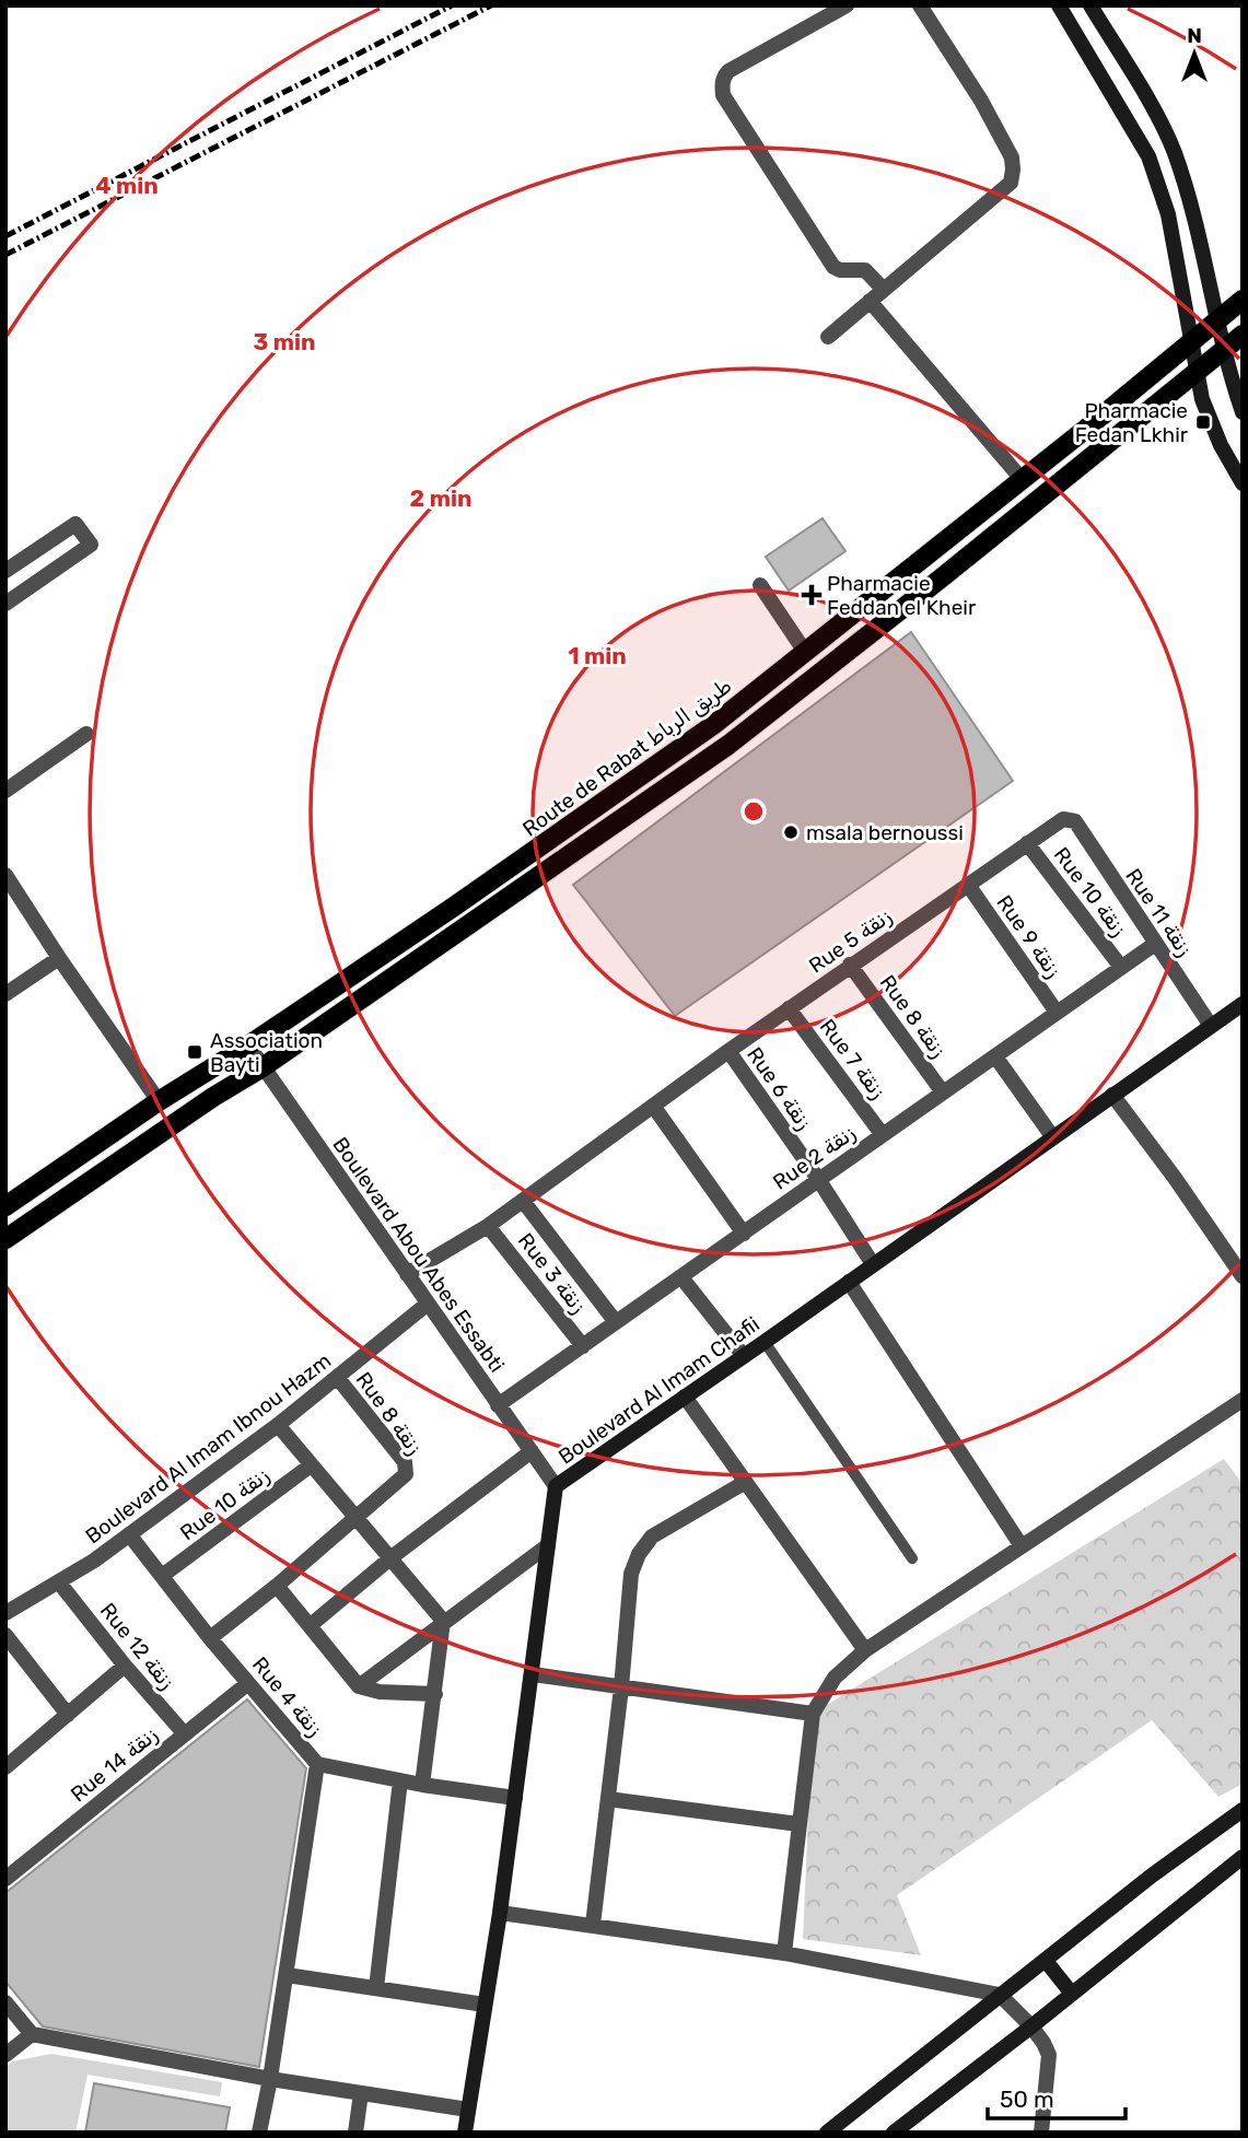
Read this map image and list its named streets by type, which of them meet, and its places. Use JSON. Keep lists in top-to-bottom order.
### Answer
{
  "streets": {
    "main road": ["Route de Rabat طريق الرباط"],
    "street": [
      "Rue 10 زنقة",
      "Rue 11 زنقة",
      "Rue 9 زنقة",
      "Rue 5 زنقة",
      "Rue 8 زنقة",
      "Rue 7 زنقة",
      "Rue 6 زنقة",
      "Rue 2 زنقة",
      "Boulevard Abou Abes Essabti",
      "Rue 3 زنقة",
      "Boulevard Al Imam Chafii",
      "Boulevard Al Imam Ibnou Hazm",
      "Rue 12 زنقة",
      "Rue 4 زنقة",
      "Rue 14 زنقة"
    ]
  },
  "crossings": [
    ["Route de Rabat طريق الرباط", "Boulevard Abou Abes Essabti"],
    ["Rue 10 زنقة", "Rue 5 زنقة"],
    ["Rue 10 زنقة", "Rue 2 زنقة"],
    ["Rue 10 زنقة", "Rue 4 زنقة"],
    ["Rue 11 زنقة", "Rue 5 زنقة"],
    ["Rue 11 زنقة", "Rue 2 زنقة"],
    ["Rue 11 زنقة", "Boulevard Al Imam Chafii"],
    ["Rue 9 زنقة", "Rue 5 زنقة"],
    ["Rue 9 زنقة", "Rue 2 زنقة"],
    ["Rue 5 زنقة", "Rue 8 زنقة"],
    ["Rue 5 زنقة", "Rue 7 زنقة"],
    ["Rue 5 زنقة", "Rue 6 زنقة"],
    ["Rue 5 زنقة", "Boulevard Abou Abes Essabti"],
    ["Rue 5 زنقة", "Rue 3 زنقة"],
    ["Rue 8 زنقة", "Rue 2 زنقة"],
    ["Rue 8 زنقة", "Boulevard Al Imam Ibnou Hazm"],
    ["Rue 7 زنقة", "Rue 2 زنقة"],
    ["Rue 6 زنقة", "Rue 2 زنقة"],
    ["Rue 6 زنقة", "Boulevard Al Imam Chafii"],
    ["Rue 2 زنقة", "Boulevard Abou Abes Essabti"],
    ["Rue 2 زنقة", "Rue 3 زنقة"],
    ["Boulevard Abou Abes Essabti", "Boulevard Al Imam Chafii"],
    ["Boulevard Abou Abes Essabti", "Boulevard Al Imam Ibnou Hazm"],
    ["Boulevard Al Imam Chafii", "Rue 4 زنقة"],
    ["Boulevard Al Imam Ibnou Hazm", "Rue 12 زنقة"],
    ["Boulevard Al Imam Ibnou Hazm", "Rue 4 زنقة"],
    ["Rue 12 زنقة", "Rue 14 زنقة"],
    ["Rue 4 زنقة", "Rue 14 زنقة"]
  ],
  "places": {
    "transit": ["Pharmacie Fedan Lkhir", "Association Bayti"],
    "health": ["Pharmacie Feddan el Kheir"],
    "other": ["msala bernoussi"]
  },
  "scale_bar": "50 m",
  "north": "top",
  "rings": [
    "4 min",
    "3 min",
    "2 min",
    "1 min"
  ]
}
